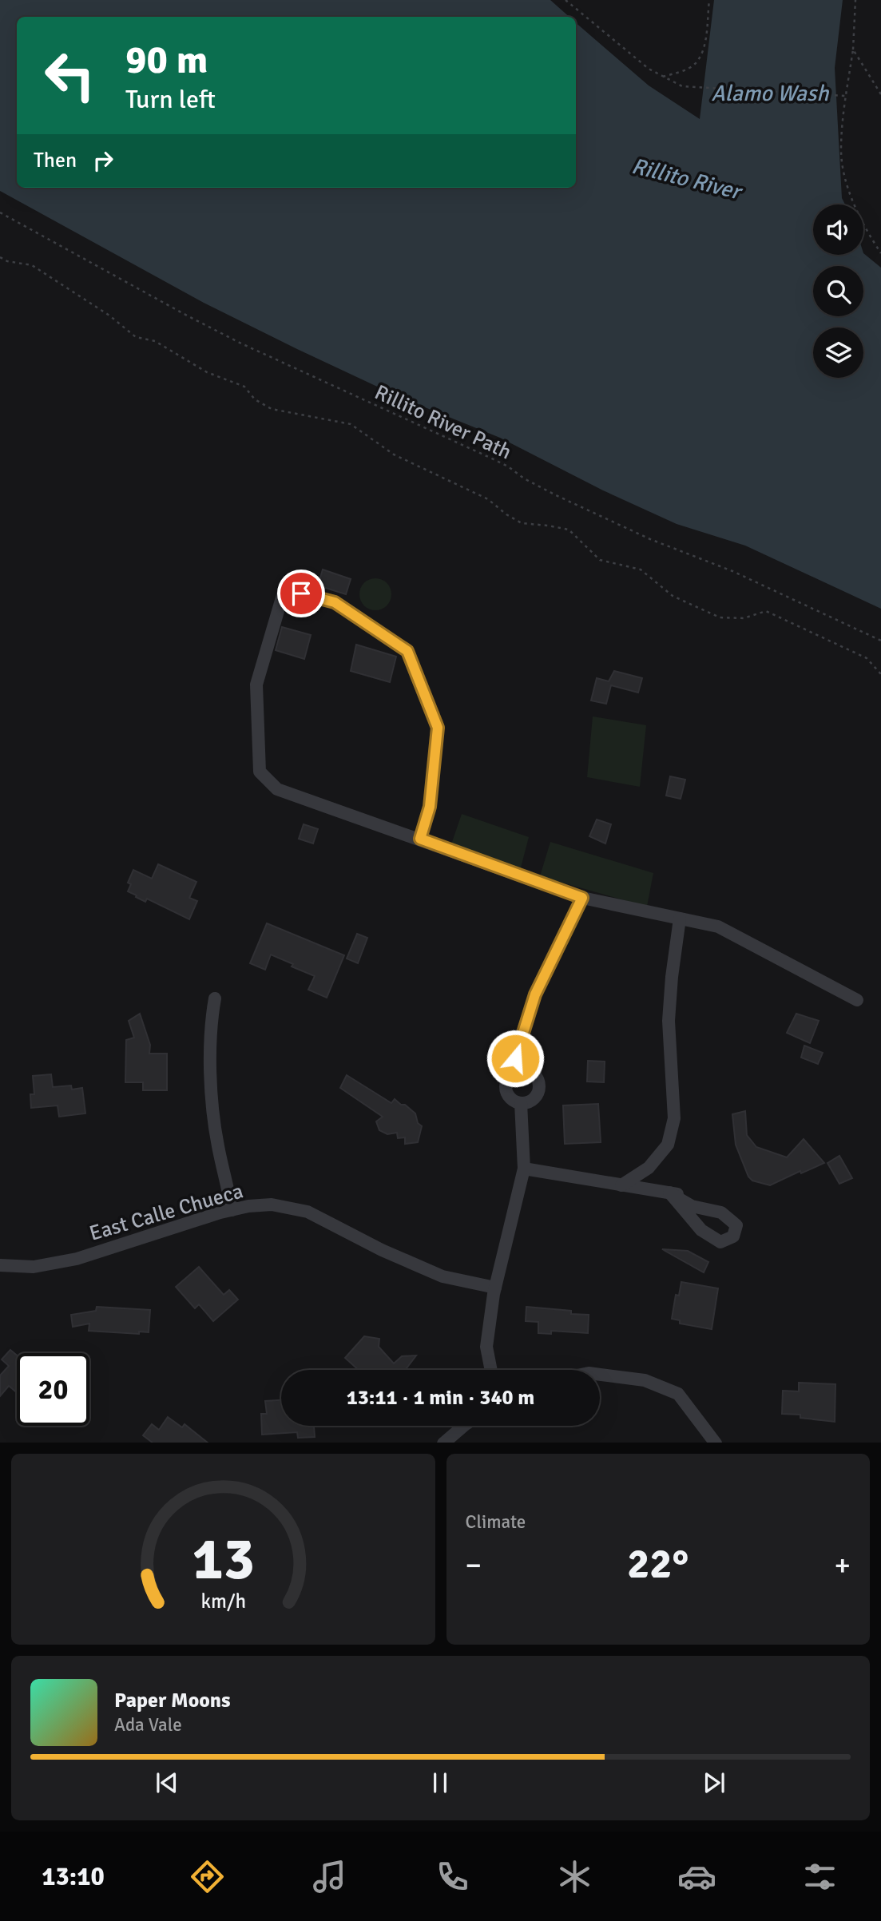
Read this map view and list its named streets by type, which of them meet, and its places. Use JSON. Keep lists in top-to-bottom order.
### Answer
{
  "streets": {
    "street": ["East Calle Chueca"],
    "path": ["Rillito River Path"]
  },
  "water": ["Alamo Wash", "Rillito River"],
  "page": {
    "turn": ["90 m", "Turn left"],
    "then": "Then",
    "limit": "20",
    "trip": "13:11 · 1 min · 340 m",
    "tile": "Climate",
    "heat": ["−", "22°", "+"],
    "song": ["Paper Moons", "Ada Vale"],
    "tabs": "13:10",
    "gauge": ["13", "km/h"]
  }
}
